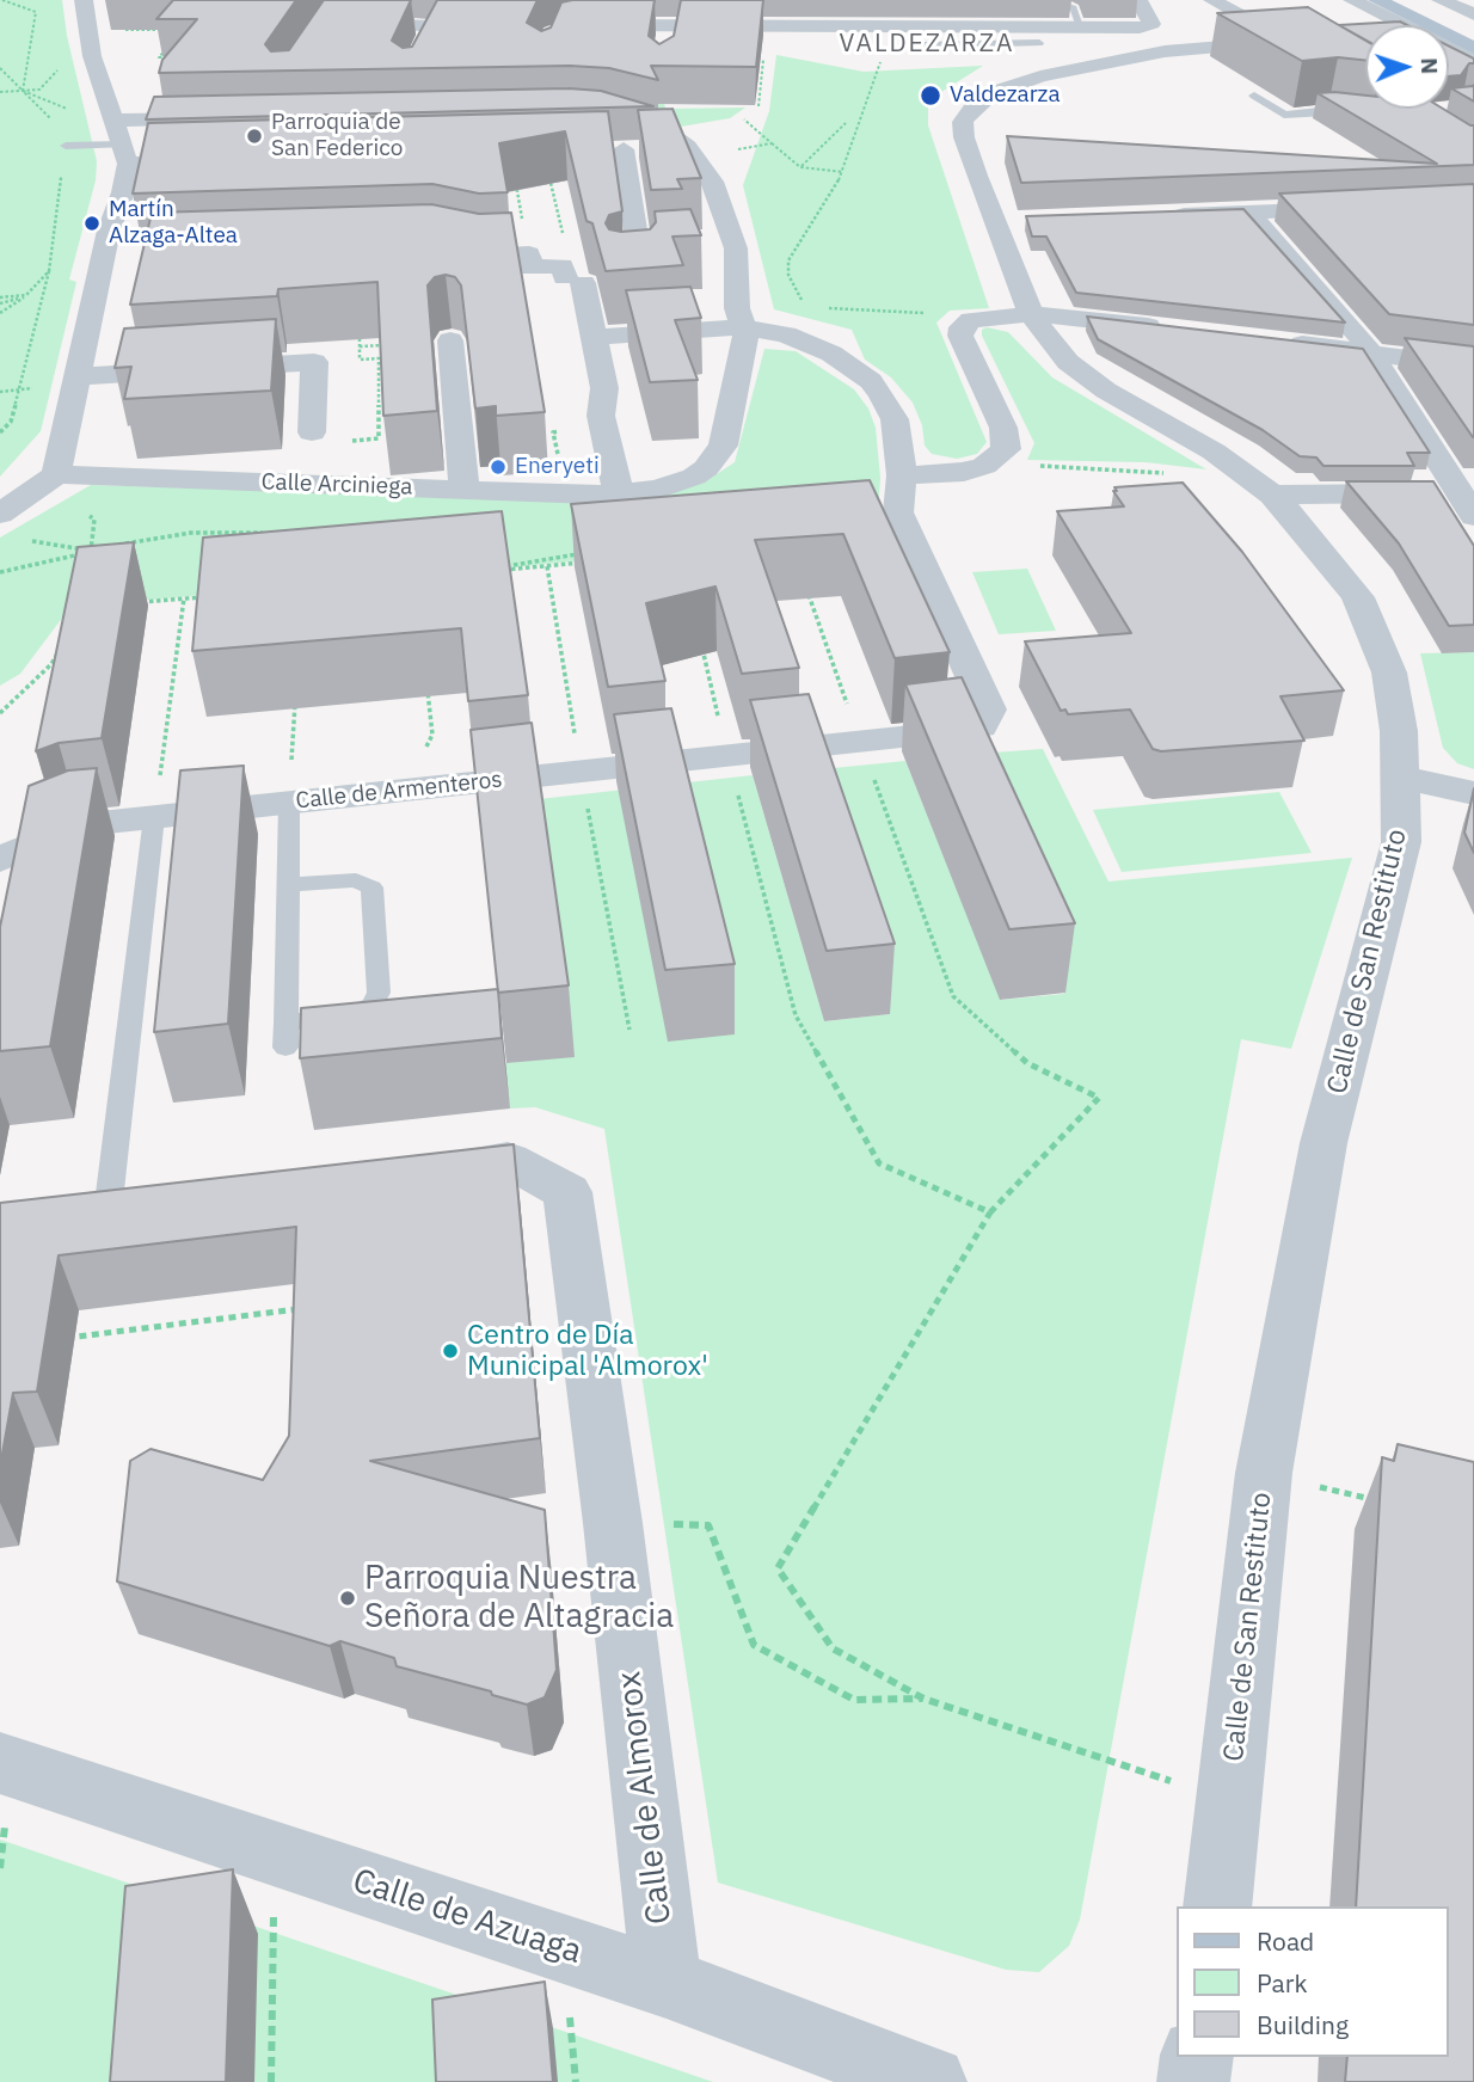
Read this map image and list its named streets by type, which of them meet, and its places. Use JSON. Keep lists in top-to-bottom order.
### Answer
{
  "streets": {
    "street": [
      "Calle Arciniega",
      "Calle de Armenteros",
      "Calle de San Restituto",
      "Calle de Almorox",
      "Calle de Azuaga"
    ]
  },
  "crossings": [
    ["Calle Arciniega", "Calle de Armenteros"],
    ["Calle de Almorox", "Calle de Azuaga"]
  ],
  "districts": ["VALDEZARZA"],
  "places": [
    "Valdezarza",
    "Parroquia de San Federico",
    "Martín Alzaga-Altea",
    "Eneryeti",
    "Centro de Día Municipal 'Almorox'",
    "Parroquia Nuestra Señora de Altagracia"
  ],
  "legend": ["Road", "Park", "Building"],
  "north": "right"
}
